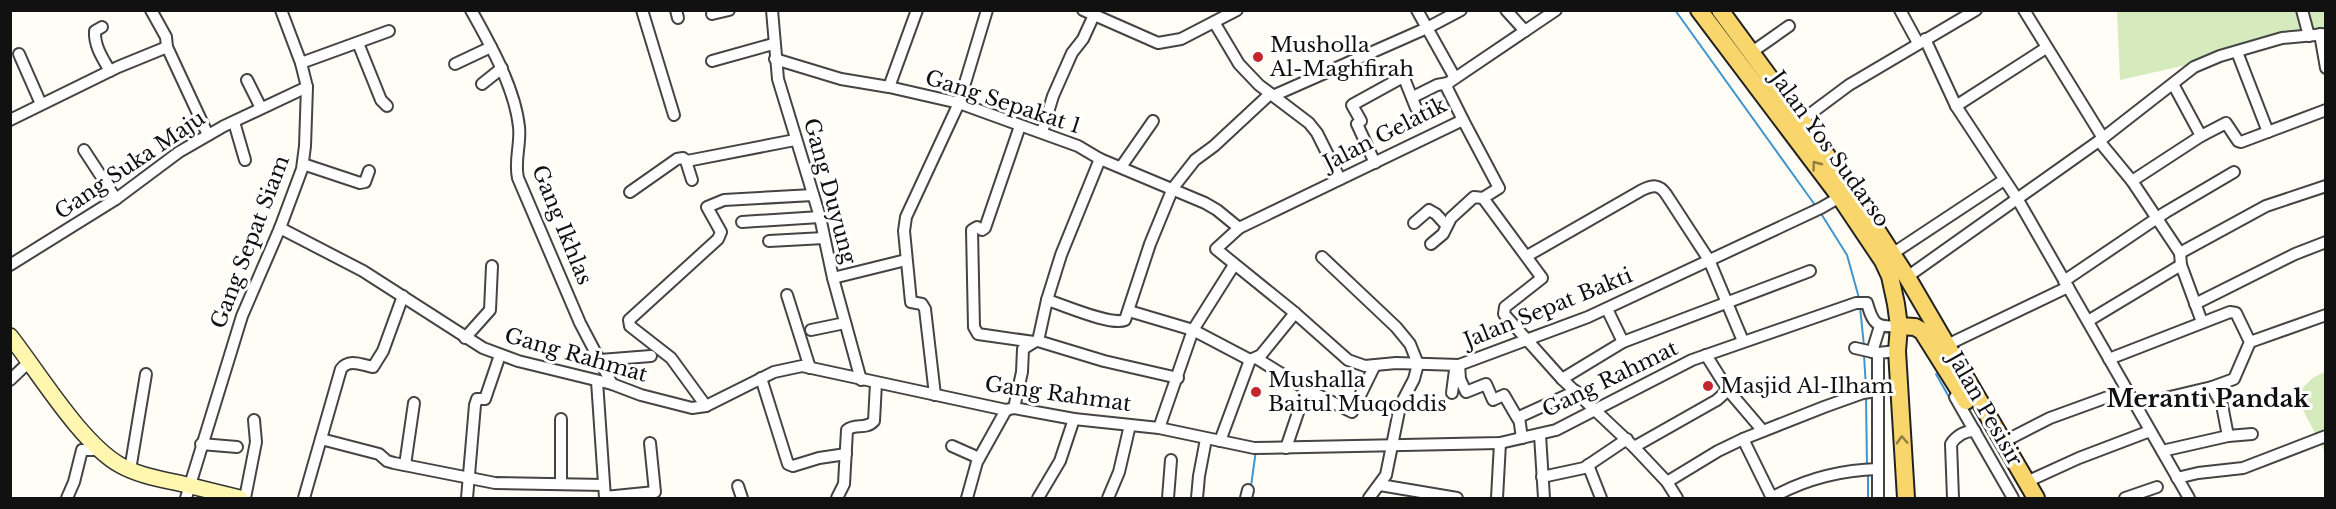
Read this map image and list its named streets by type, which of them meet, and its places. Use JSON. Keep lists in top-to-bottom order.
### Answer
{
  "streets": {
    "main road": ["Jalan Yos Sudarso"],
    "street": [
      "Gang Sepakat 1",
      "Jalan Gelatik",
      "Gang Suka Maju",
      "Gang Duyung",
      "Gang Ikhlas",
      "Gang Sepat Siam",
      "Jalan Sepat Bakti",
      "Gang Rahmat",
      "Jalan Pesisir"
    ]
  },
  "crossings": [
    ["Gang Sepakat 1", "Jalan Gelatik"],
    ["Gang Sepakat 1", "Gang Duyung"],
    ["Gang Sepakat 1", "Jalan Sepat Bakti"],
    ["Jalan Gelatik", "Jalan Sepat Bakti"],
    ["Jalan Yos Sudarso", "Jalan Sepat Bakti"],
    ["Jalan Yos Sudarso", "Jalan Pesisir"],
    ["Gang Suka Maju", "Gang Sepat Siam"],
    ["Gang Duyung", "Gang Rahmat"],
    ["Gang Ikhlas", "Gang Rahmat"],
    ["Gang Sepat Siam", "Gang Rahmat"]
  ],
  "districts": ["Meranti Pandak"],
  "places": ["Musholla Al-Maghfirah", "Masjid Al-Ilham", "Mushalla Baitul Muqoddis"]
}
